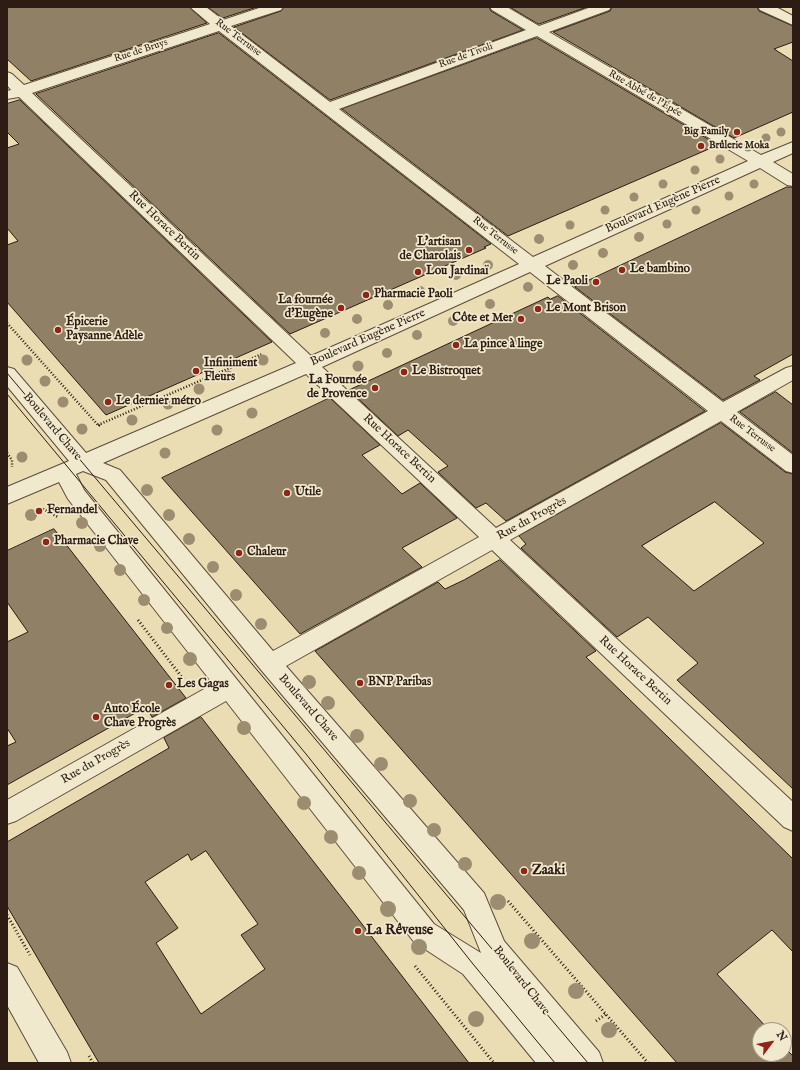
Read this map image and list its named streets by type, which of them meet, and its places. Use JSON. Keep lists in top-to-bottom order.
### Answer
{
  "streets": {
    "street": [
      "Rue Terrusse",
      "Rue de Bruys",
      "Rue de Tivoli",
      "Rue Abbé de l'Épée",
      "Boulevard Eugène Pierre",
      "Rue Horace Bertin",
      "Boulevard Chave",
      "Rue du Progrès"
    ]
  },
  "crossings": [
    ["Rue Terrusse", "Rue de Bruys"],
    ["Rue Terrusse", "Rue de Tivoli"],
    ["Rue Terrusse", "Boulevard Eugène Pierre"],
    ["Rue Terrusse", "Rue du Progrès"],
    ["Rue de Bruys", "Rue Horace Bertin"],
    ["Rue de Tivoli", "Rue Abbé de l'Épée"],
    ["Rue Abbé de l'Épée", "Boulevard Eugène Pierre"],
    ["Boulevard Eugène Pierre", "Rue Horace Bertin"],
    ["Boulevard Eugène Pierre", "Boulevard Chave"],
    ["Rue Horace Bertin", "Rue du Progrès"],
    ["Boulevard Chave", "Rue du Progrès"]
  ],
  "places": [
    "Big Family",
    "Brûlerie Moka",
    "L'artisan de Charolais",
    "Le bambino",
    "Lou Jardinaï",
    "Le Paoli",
    "Pharmacie Paoli",
    "La fournée d'Eugène",
    "Le Mont Brison",
    "Côte et Mer",
    "Épicerie Paysanne Adèle",
    "La pince à linge",
    "Infiniment Fleurs",
    "Le Bistroquet",
    "La Fournée de Provence",
    "Le dernier métro",
    "Utile",
    "Fernandel",
    "Pharmacie Chave",
    "Chaleur",
    "BNP Paribas",
    "Les Gagas",
    "Auto École Chave Progrès",
    "Zaaki",
    "La Rêveuse"
  ],
  "north": "top right"
}
